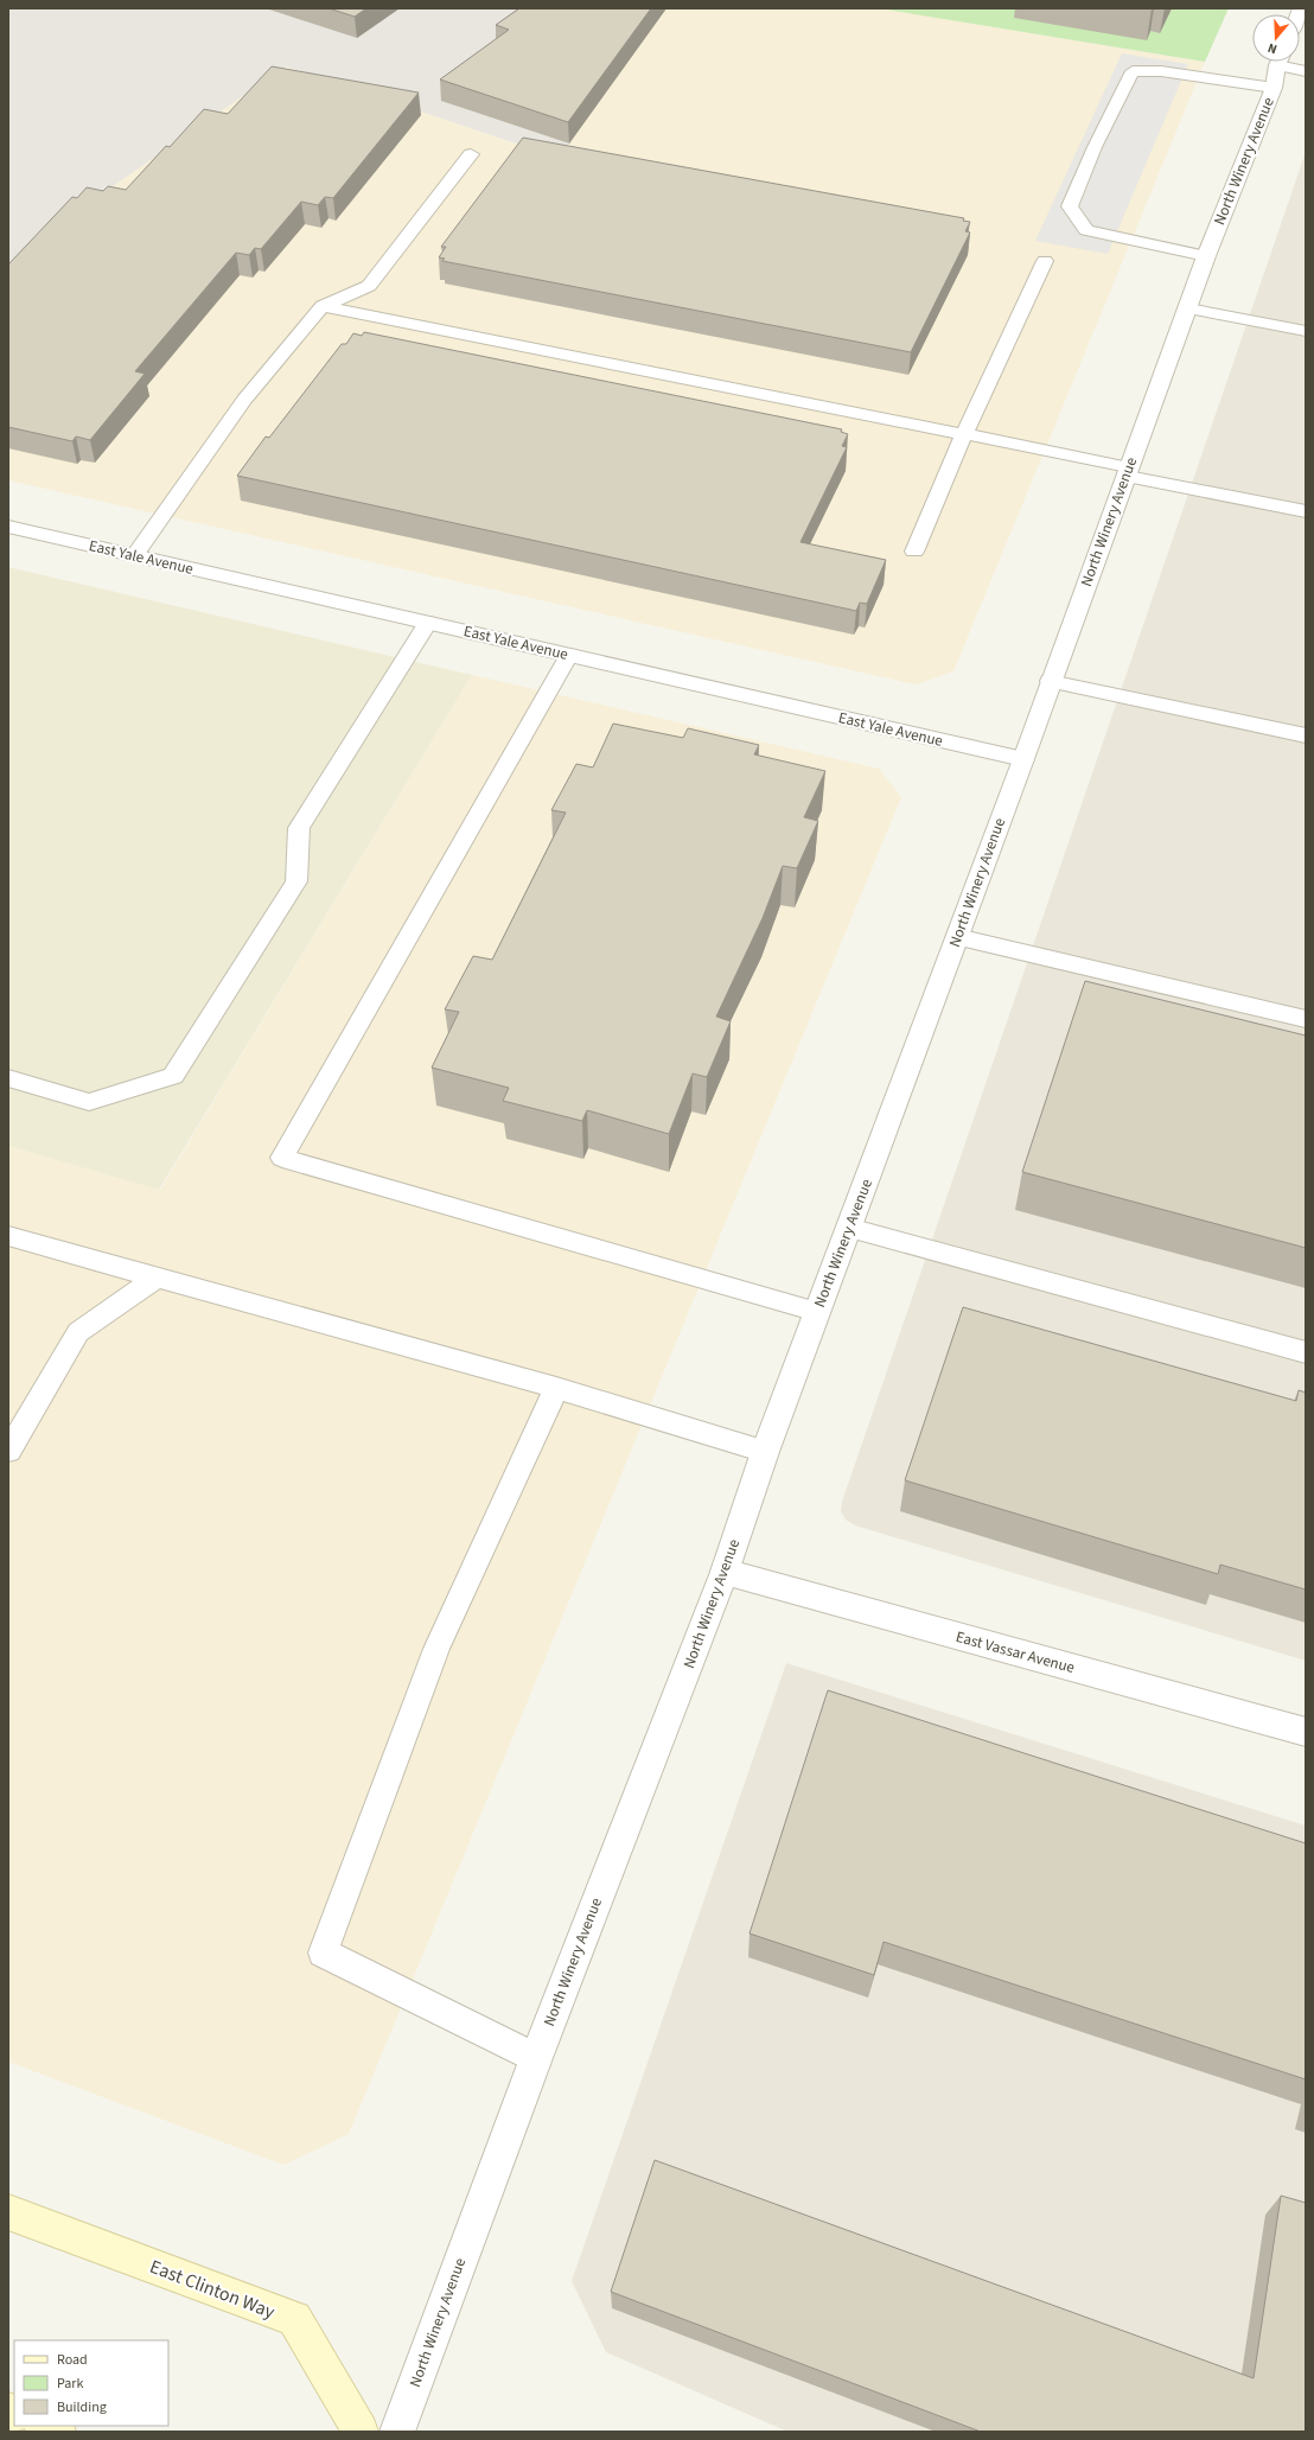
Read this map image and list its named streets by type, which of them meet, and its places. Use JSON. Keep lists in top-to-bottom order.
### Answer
{
  "streets": {
    "main road": ["East Clinton Way"],
    "street": ["North Winery Avenue", "East Yale Avenue", "East Vassar Avenue"]
  },
  "crossings": [
    ["North Winery Avenue", "East Yale Avenue"],
    ["North Winery Avenue", "East Vassar Avenue"]
  ],
  "legend": ["Road", "Park", "Building"],
  "north": "bottom"
}
